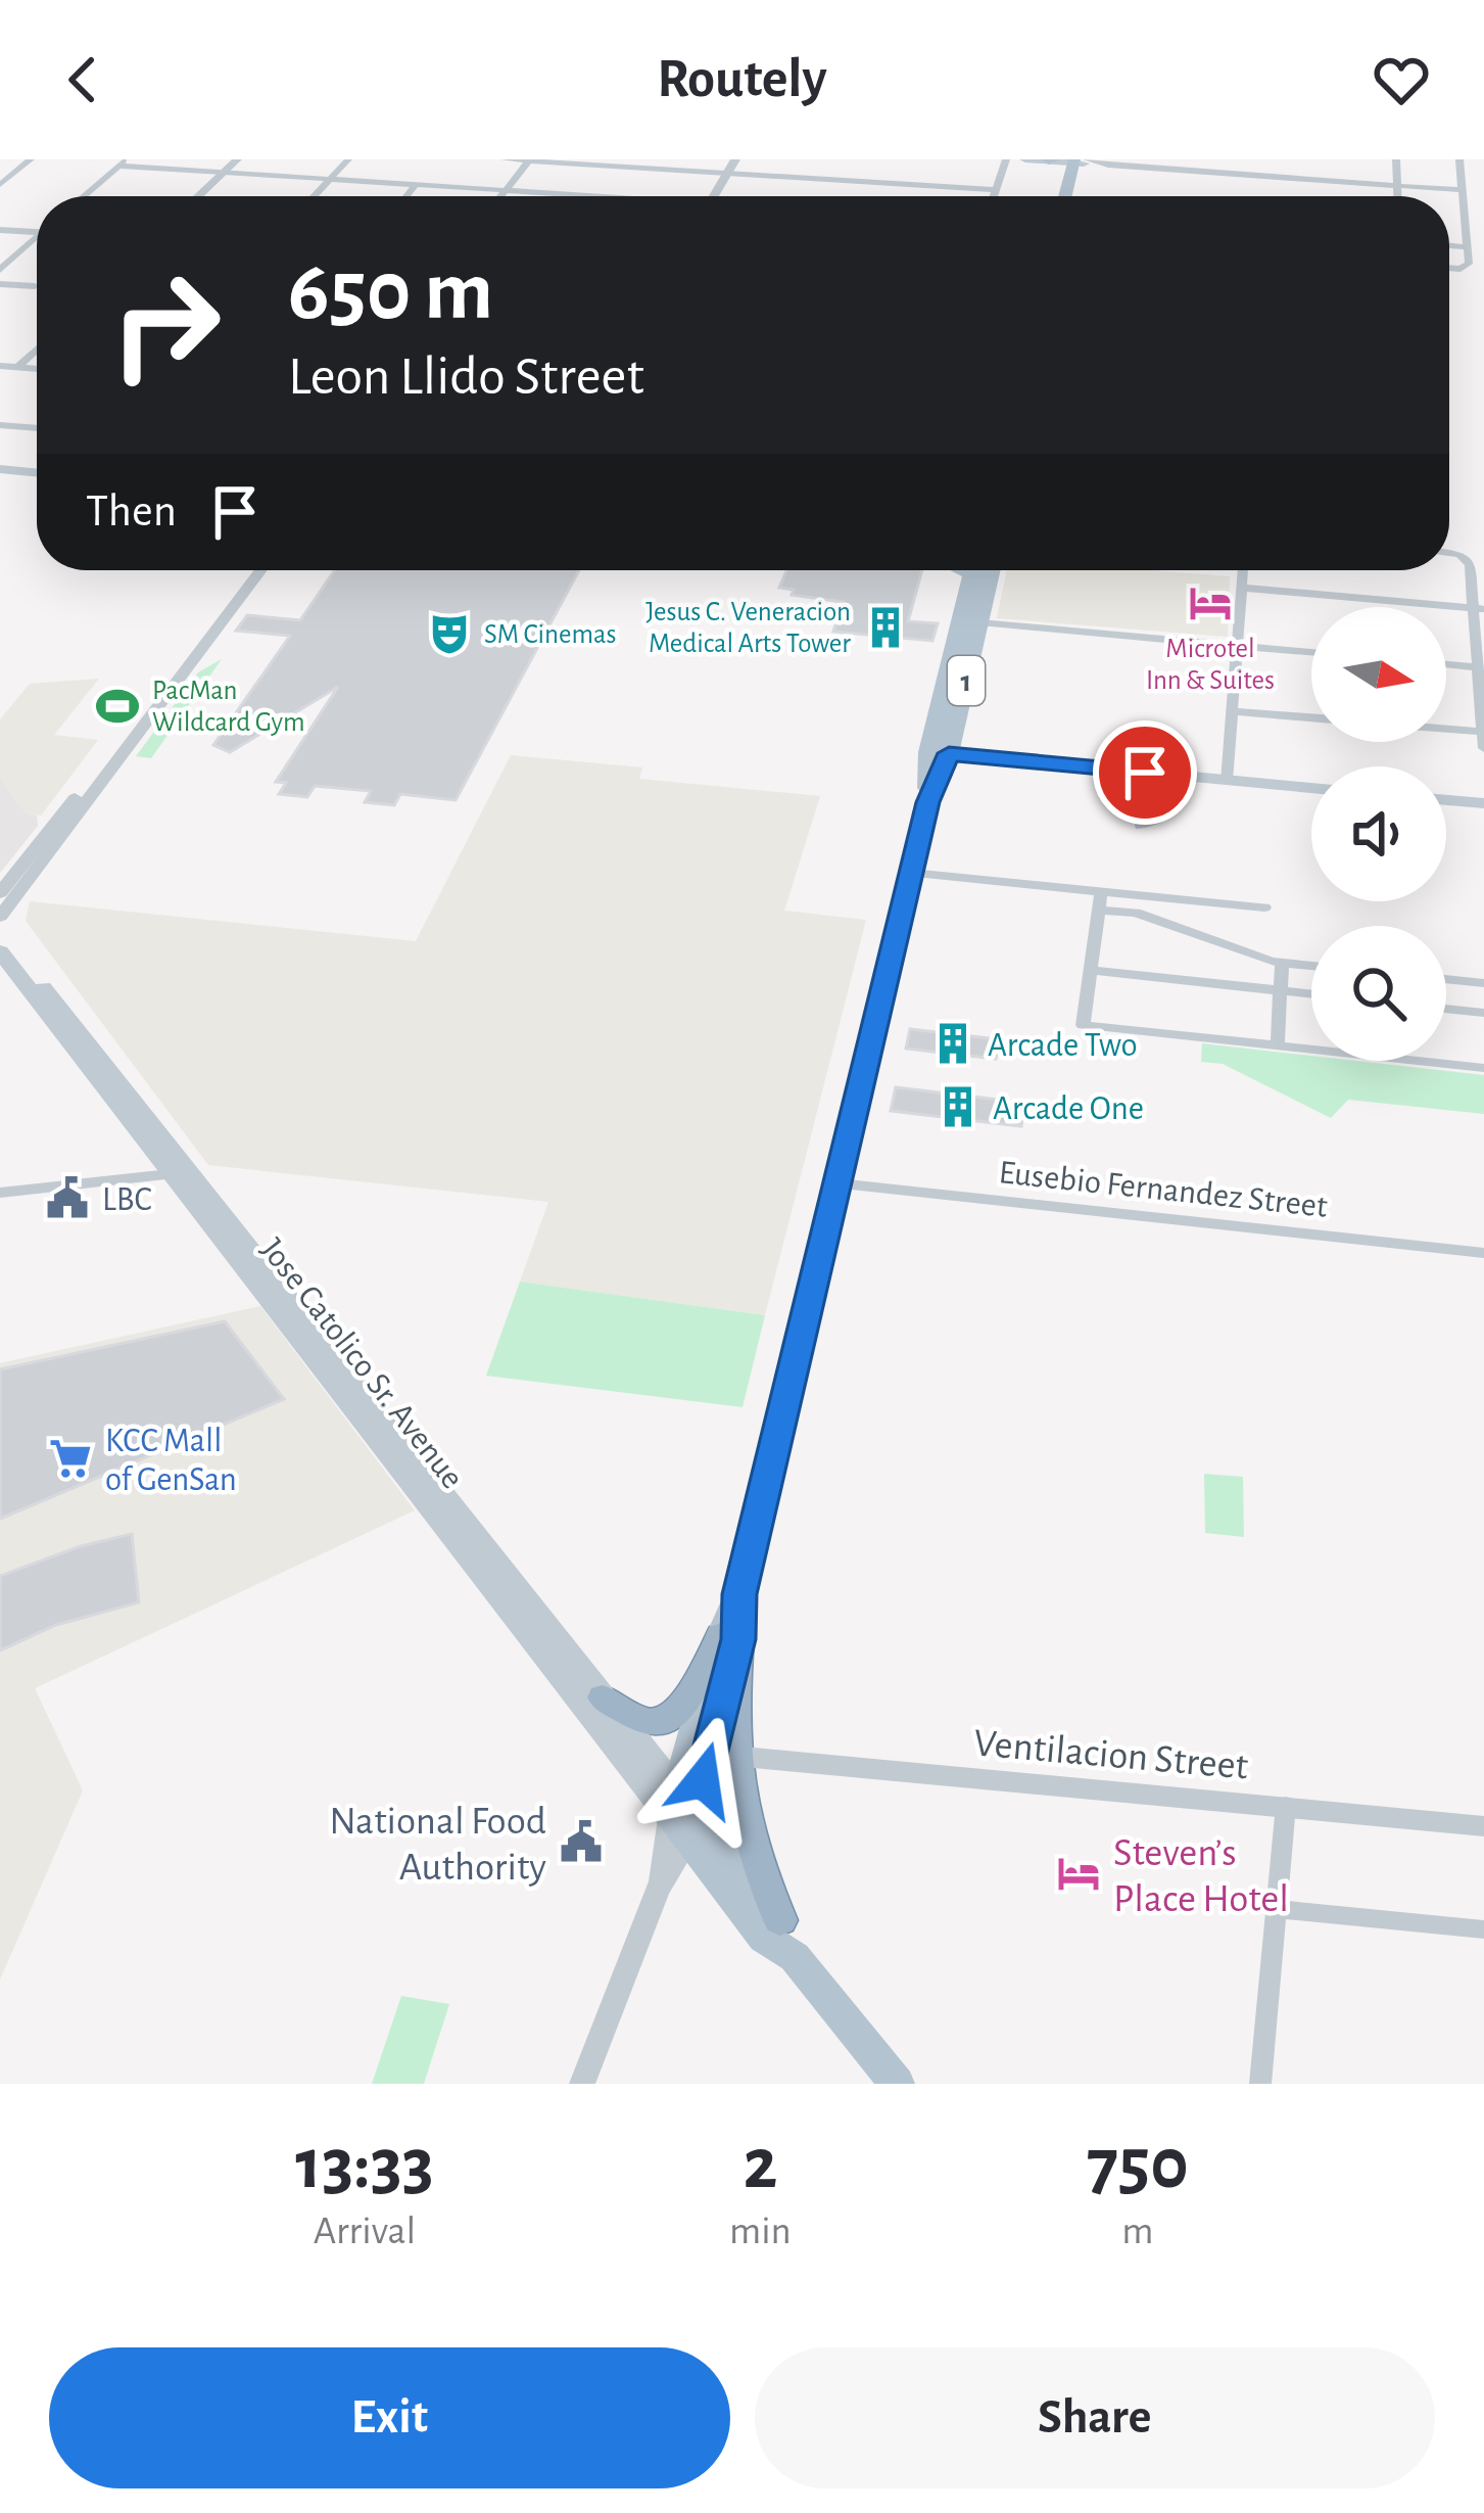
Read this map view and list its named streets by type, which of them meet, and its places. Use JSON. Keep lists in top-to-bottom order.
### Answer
{
  "streets": {
    "main road": ["1", "Jose Catolico Sr. Avenue"],
    "street": ["Eusebio Fernandez Street", "Ventilacion Street"]
  },
  "crossings": [
    ["1", "Eusebio Fernandez Street"],
    ["1", "Jose Catolico Sr. Avenue"]
  ],
  "places": {
    "hotel": ["Microtel Inn & Suites", "Steven’s Place Hotel"],
    "building": ["Jesus C. Veneracion Medical Arts Tower", "Arcade Two", "Arcade One"],
    "theatre": ["SM Cinemas"],
    "sports": ["PacMan Wildcard Gym"],
    "public building": ["LBC", "National Food Authority"],
    "supermarket": ["KCC Mall of GenSan"]
  },
  "north": "right",
  "page": {
    "header": "Routely",
    "turn": ["650 m", "Leon Llido Street"],
    "then": "Then",
    "eta": [
      "13:33",
      "Arrival",
      "2",
      "min",
      "750",
      "m"
    ],
    "buttons": ["Exit", "Share"]
  }
}
